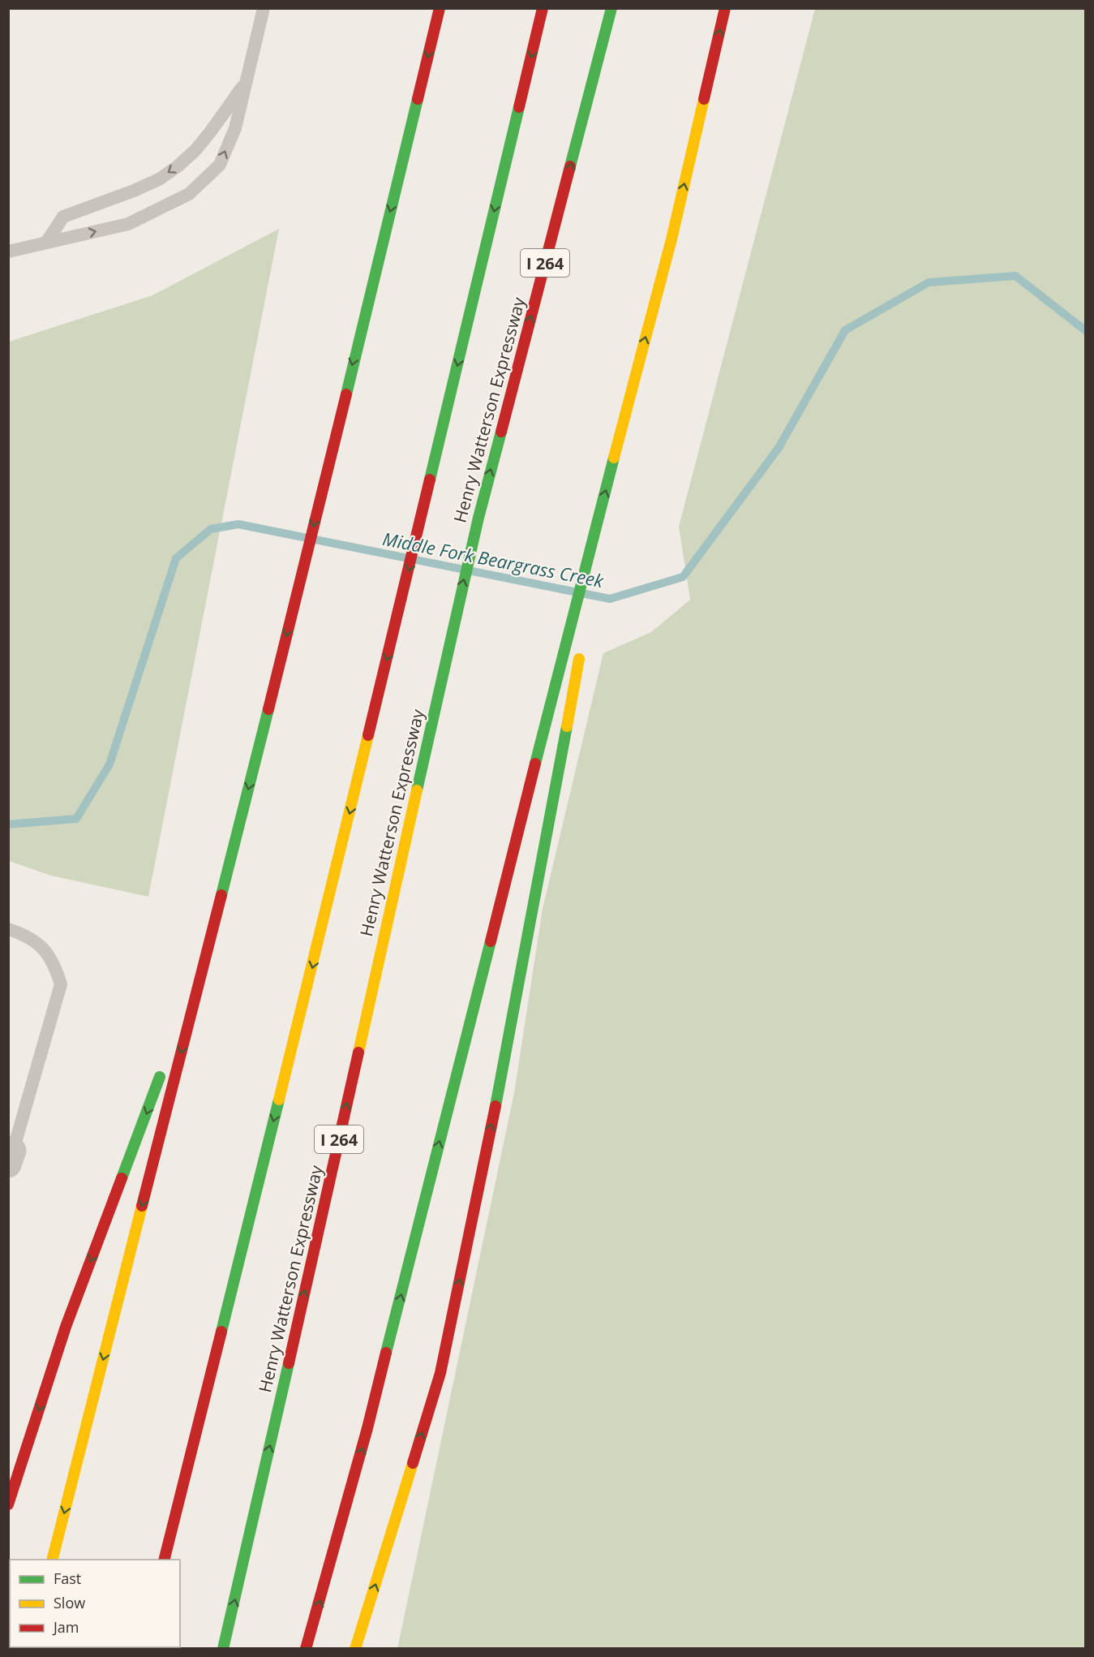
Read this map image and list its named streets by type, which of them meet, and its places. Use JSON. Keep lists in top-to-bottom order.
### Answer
{
  "streets": {
    "highway": ["I 264", "Henry Watterson Expressway"]
  },
  "water": ["Middle Fork Beargrass Creek"],
  "legend": ["Fast", "Slow", "Jam"]
}
